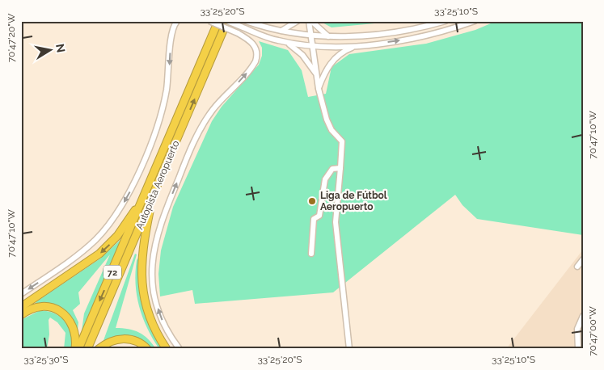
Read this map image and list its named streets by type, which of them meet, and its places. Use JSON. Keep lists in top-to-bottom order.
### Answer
{
  "streets": {
    "highway": ["Autopista Aeropuerto", "72"]
  },
  "places": ["Liga de Fútbol Aeropuerto"],
  "north": "right",
  "coordinates": [
    "33°25'20\"S",
    "33°25'10\"S",
    "70°47'20\"W",
    "70°47'10\"W",
    "70°47'00\"W",
    "33°25'30\"S"
  ]
}
